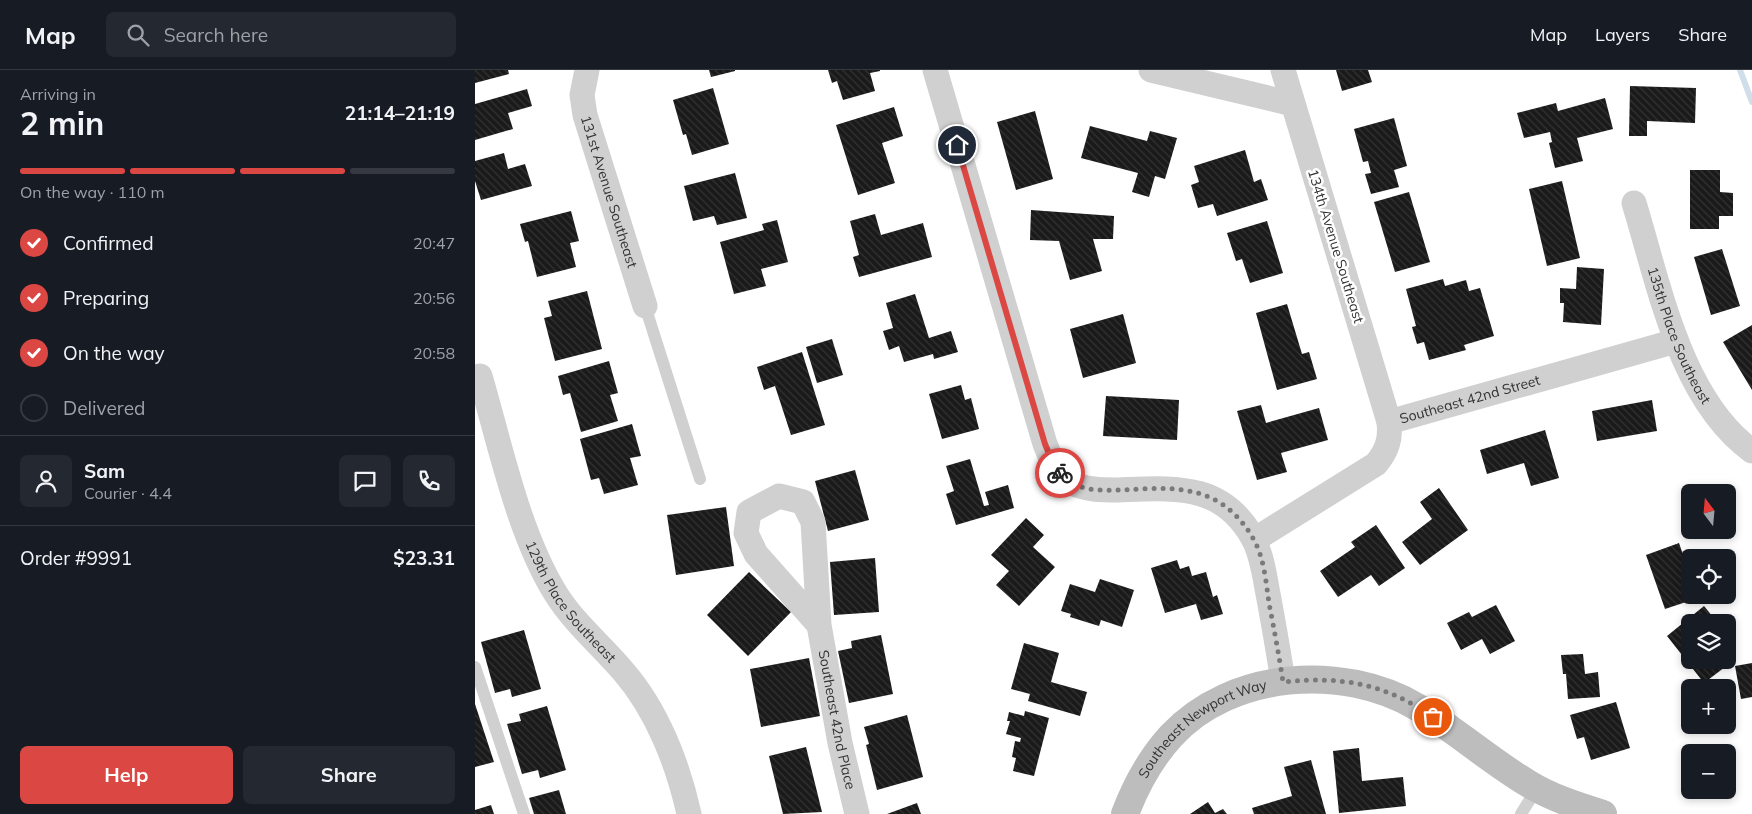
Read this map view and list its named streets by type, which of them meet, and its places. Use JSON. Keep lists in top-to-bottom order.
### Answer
{
  "streets": {
    "main road": ["Southeast Newport Way"],
    "street": [
      "131st Avenue Southeast",
      "134th Avenue Southeast",
      "135th Place Southeast",
      "Southeast 42nd Street",
      "129th Place Southeast",
      "Southeast 42nd Place"
    ]
  },
  "crossings": [
    ["134th Avenue Southeast", "Southeast 42nd Street"],
    ["135th Place Southeast", "Southeast 42nd Street"]
  ],
  "north": "top",
  "page": {
    "header": "Map",
    "search": "Search here",
    "nav": ["Map", "Layers", "Share"],
    "heading": ["2 min", "Arriving in", "21:14–21:19"],
    "panel": [
      "Sam",
      "Courier · 4.4",
      "Order #9991",
      "$23.31"
    ],
    "bar": "On the way · 110 m",
    "list": [
      ["Confirmed", "20:47"],
      ["Preparing", "20:56"],
      ["On the way", "20:58"],
      "Delivered"
    ],
    "map_buttons": ["+", "−"],
    "buttons": ["Help", "Share"]
  }
}
